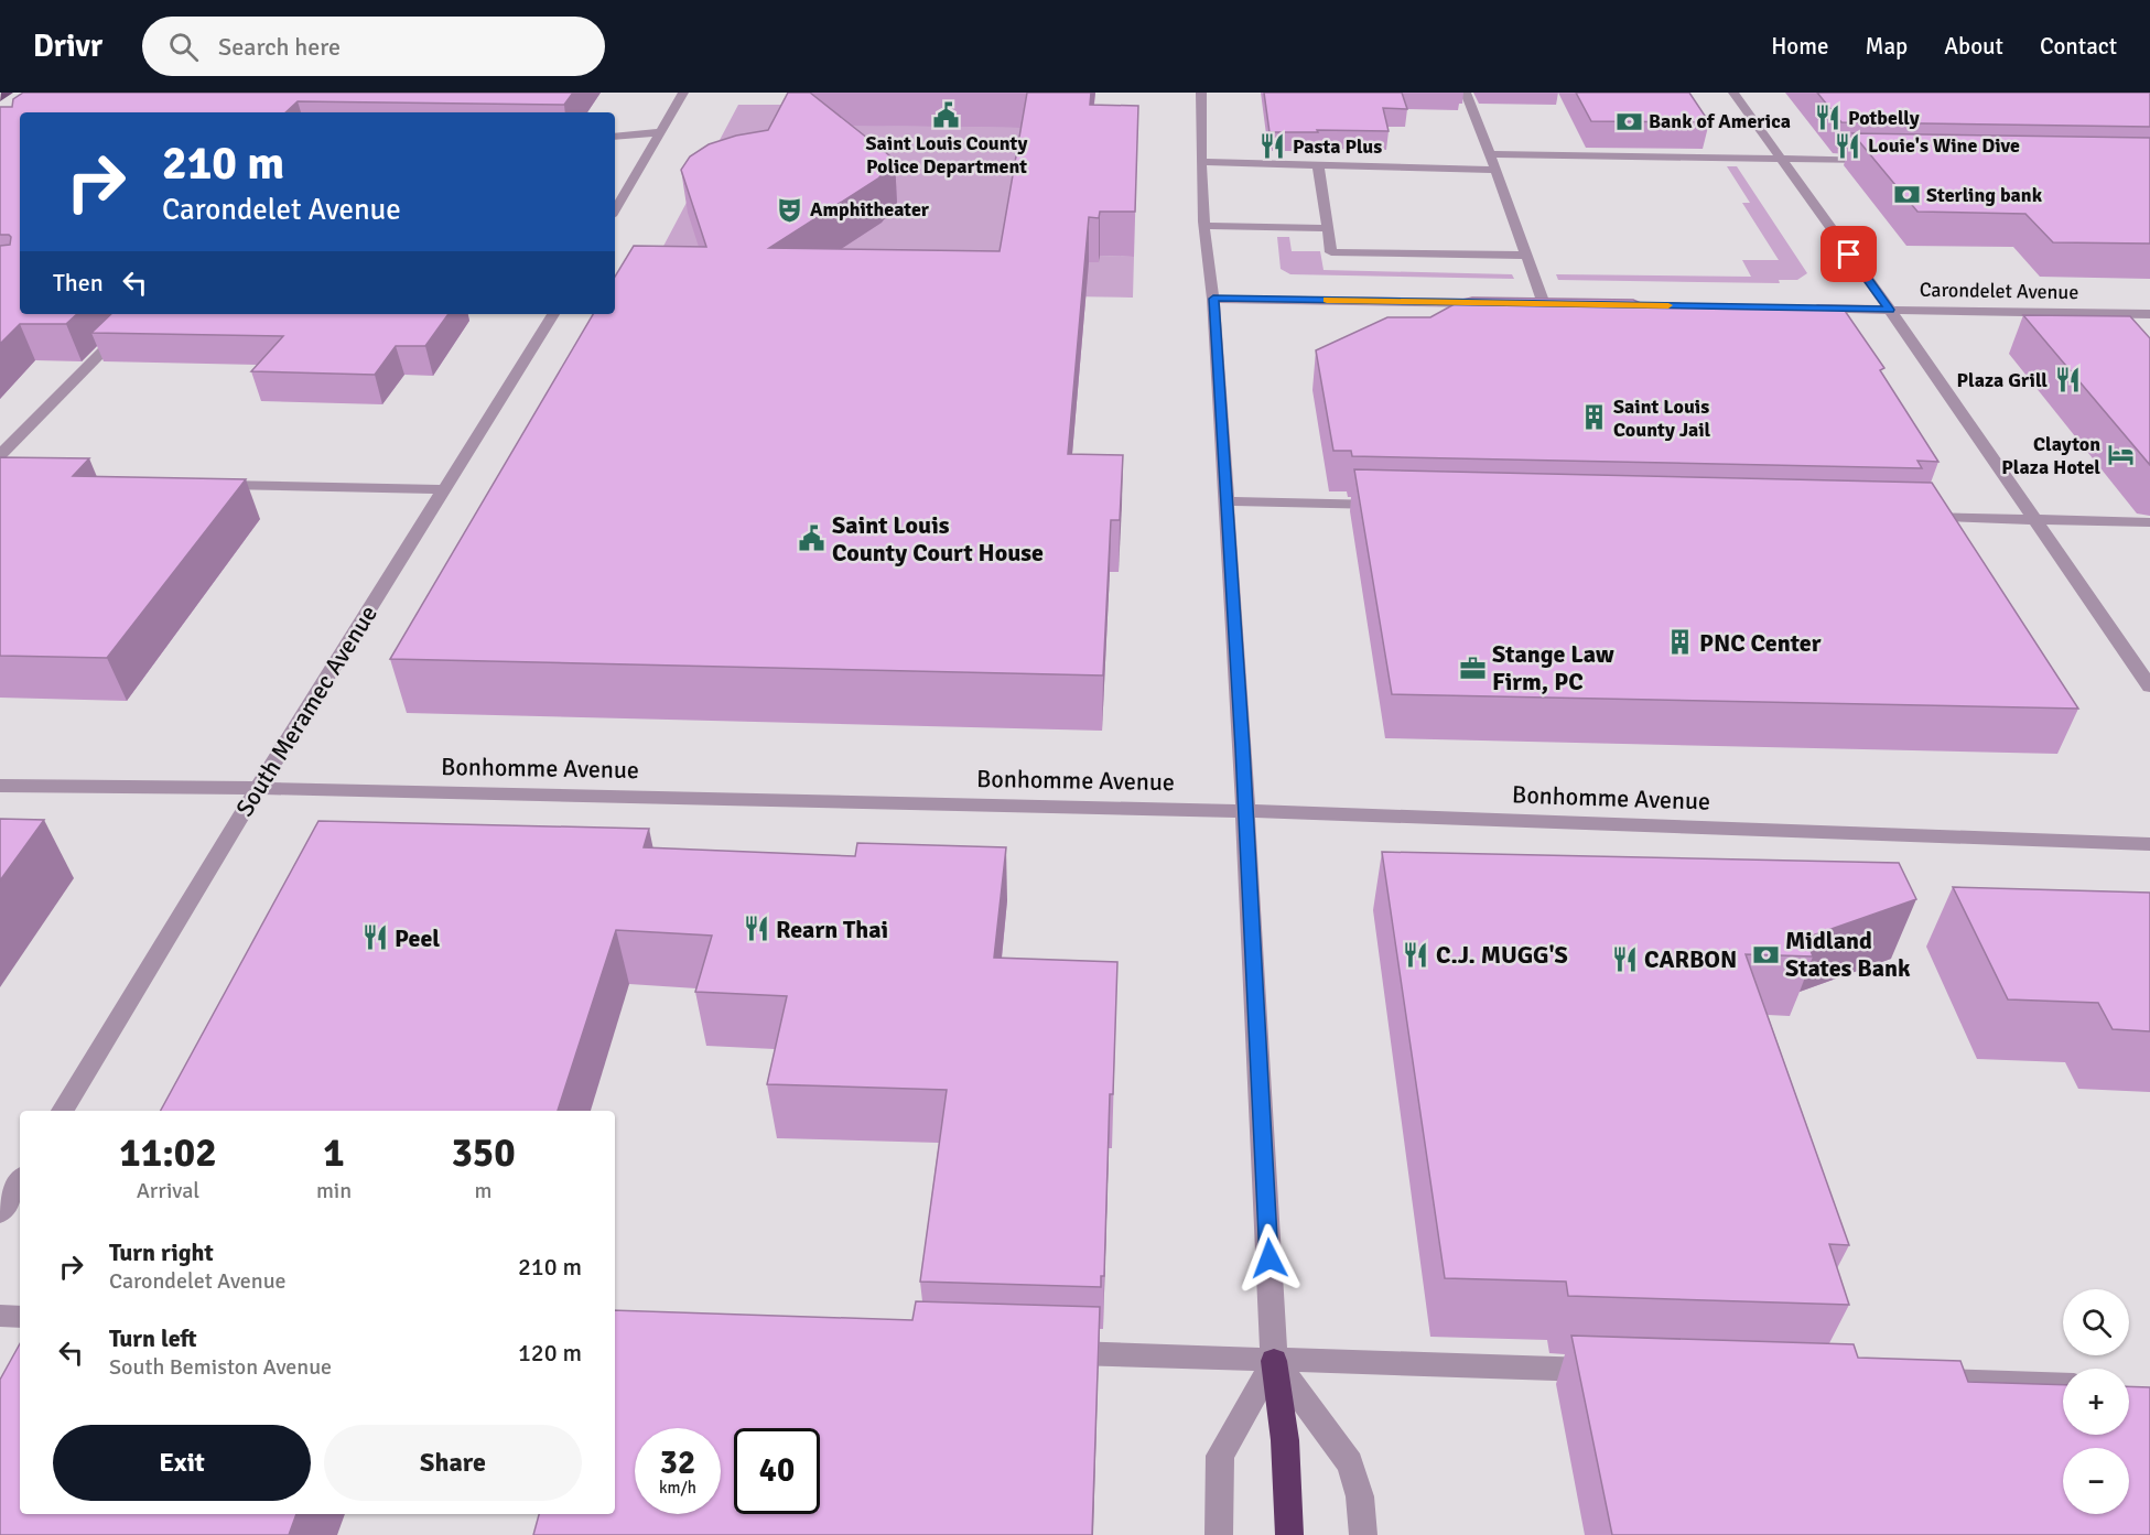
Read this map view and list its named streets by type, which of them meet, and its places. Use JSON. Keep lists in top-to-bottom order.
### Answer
{
  "streets": {
    "street": ["Carondelet Avenue", "South Meramec Avenue", "Bonhomme Avenue"]
  },
  "crossings": [
    ["South Meramec Avenue", "Bonhomme Avenue"]
  ],
  "places": {
    "public building": ["Saint Louis County Police Department", "Saint Louis County Court House"],
    "restaurant": [
      "Potbelly",
      "Louie's Wine Dive",
      "Pasta Plus",
      "Plaza Grill",
      "Rearn Thai",
      "Peel",
      "C.J. MUGG'S",
      "CARBON"
    ],
    "bank": ["Bank of America", "Sterling bank", "Midland States Bank"],
    "theatre": ["Amphitheater"],
    "building": ["Saint Louis County Jail", "PNC Center"],
    "hotel": ["Clayton Plaza Hotel"],
    "office": ["Stange Law Firm, PC"]
  },
  "page": {
    "header": "Drivr",
    "search": "Search here",
    "nav": [
      "Home",
      "Map",
      "About",
      "Contact"
    ],
    "turn": ["210 m", "Carondelet Avenue"],
    "then": "Then",
    "eta": [
      "11:02",
      "Arrival",
      "1",
      "min",
      "350",
      "m"
    ],
    "list": [
      {
        "name": "Turn right",
        "note": "Carondelet Avenue",
        "value": "210 m"
      },
      {
        "name": "Turn left",
        "note": "South Bemiston Avenue",
        "value": "120 m"
      }
    ],
    "map_buttons": ["+", "−"],
    "buttons": ["Exit", "Share"],
    "speed": "32 km/h",
    "limit": "40"
  }
}
